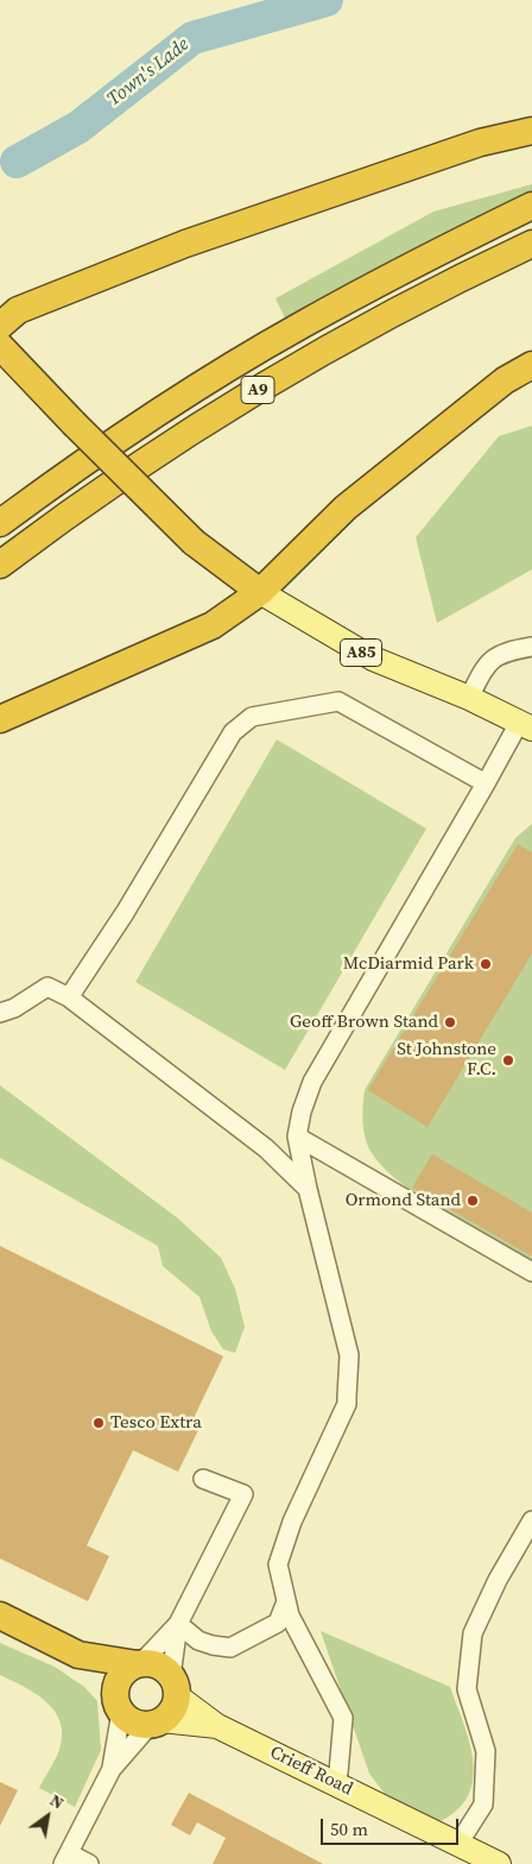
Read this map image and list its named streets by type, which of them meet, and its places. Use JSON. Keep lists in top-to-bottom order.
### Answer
{
  "streets": {
    "highway": ["A9", "A85"],
    "main road": ["Crieff Road"]
  },
  "water": ["Town's Lade"],
  "places": [
    "McDiarmid Park",
    "Geoff Brown Stand",
    "St Johnstone F.C.",
    "Ormond Stand",
    "Tesco Extra"
  ],
  "scale_bar": "50 m",
  "north": "top right"
}
